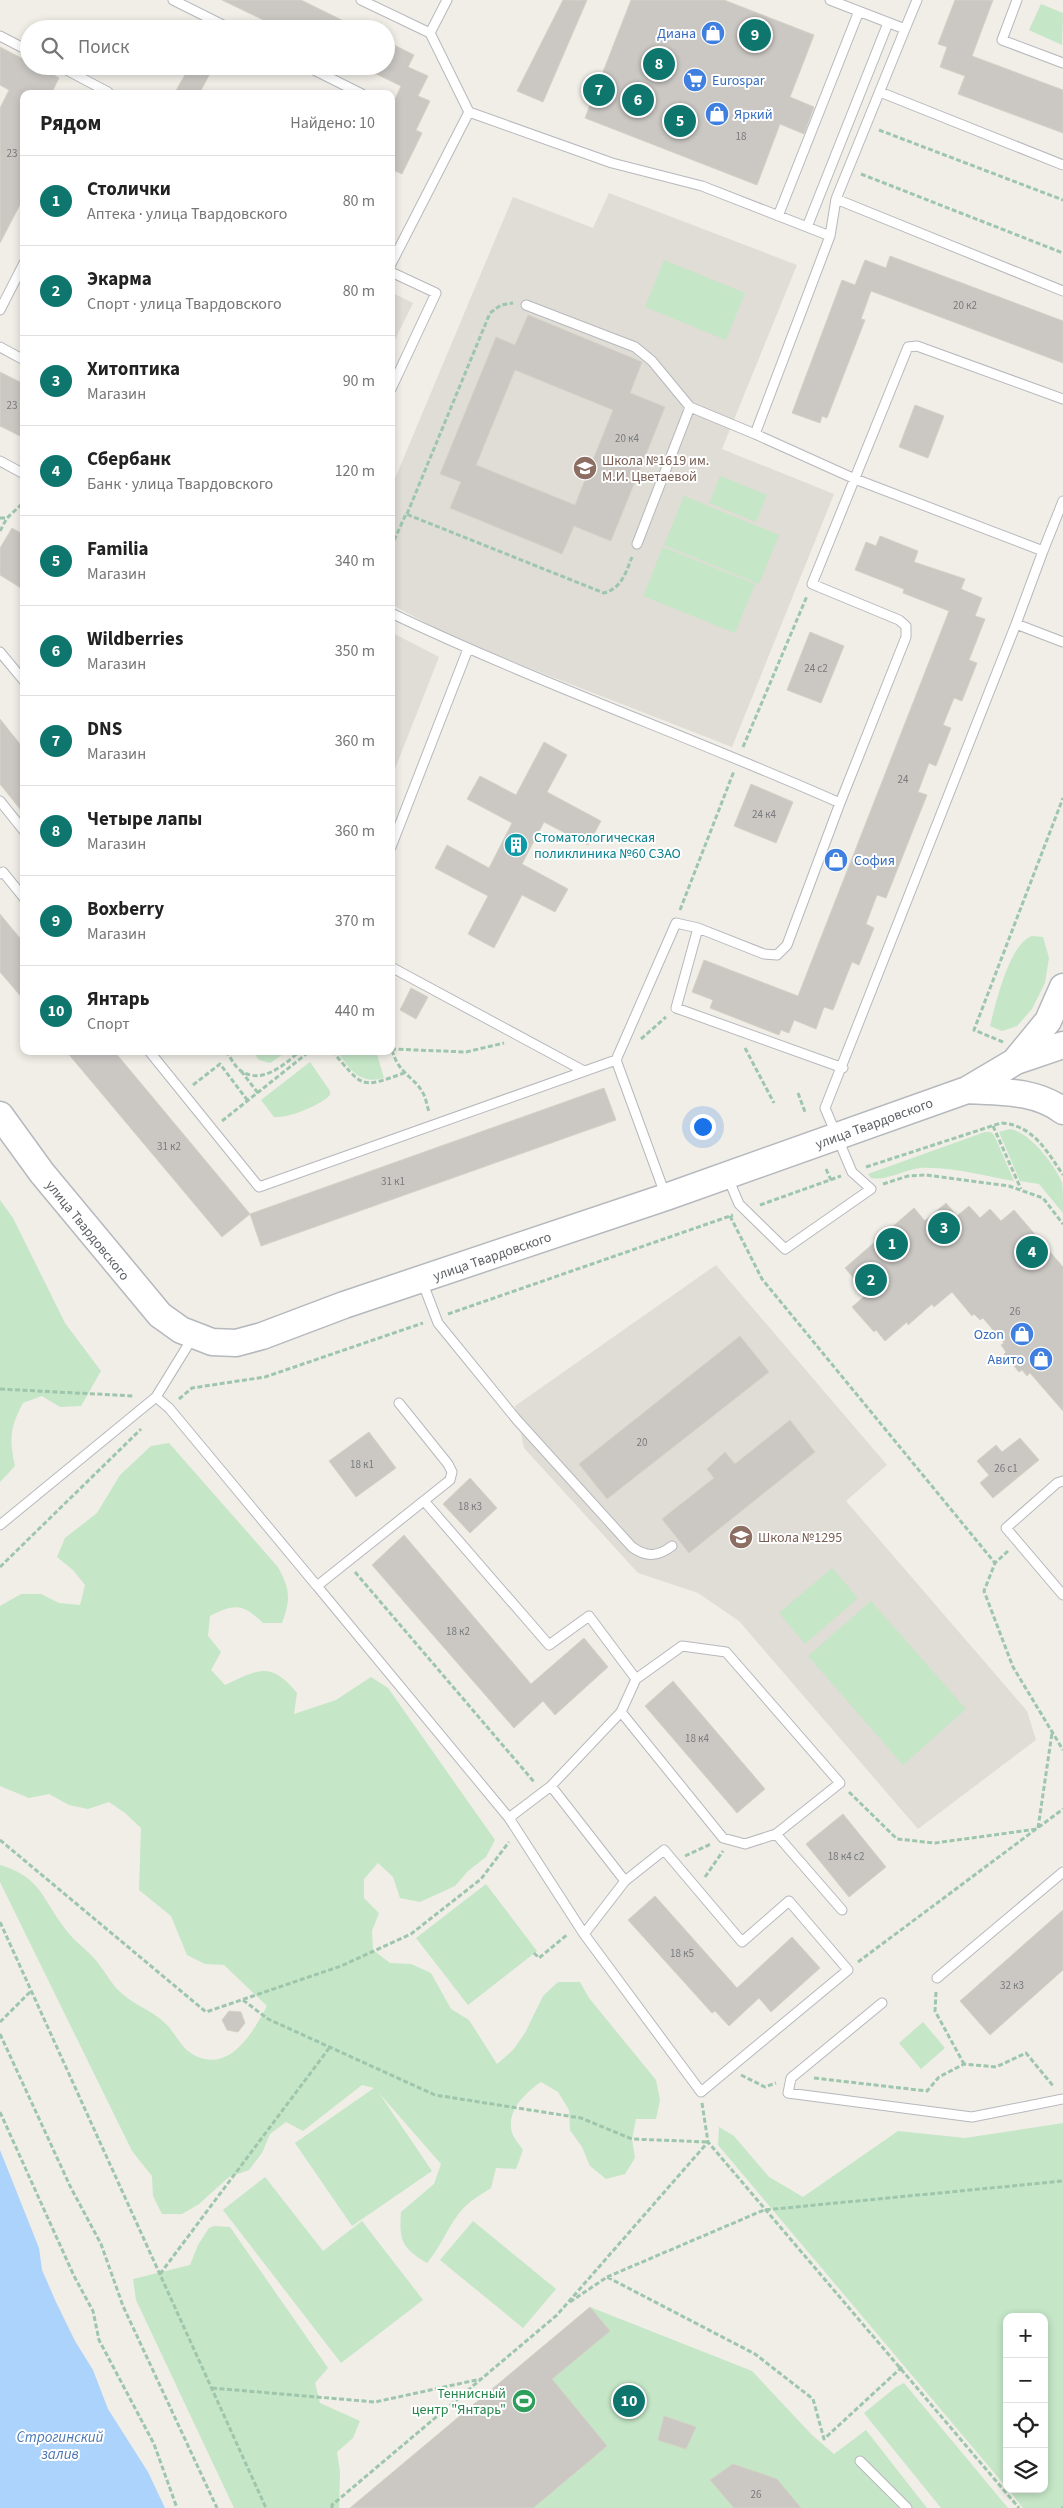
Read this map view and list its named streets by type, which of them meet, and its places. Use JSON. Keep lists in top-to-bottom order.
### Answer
{
  "streets": {
    "main road": ["улица Твардовского"]
  },
  "water": ["Строгинский залив"],
  "places": {
    "shop": [
      "Диана",
      "Яркий",
      "София",
      "Ozon",
      "Авито"
    ],
    "supermarket": ["Eurospar"],
    "school or university": ["Школа №1619 им. М.И. Цветаевой", "Школа №1295"],
    "building": ["Стоматологическая поликлиника №60 СЗАО"],
    "sports": ["Теннисный центр \"Янтарь\""]
  },
  "house_numbers": [
    "18",
    "23",
    "20 к2",
    "23",
    "20 к4",
    "24 с2",
    "24",
    "24 к4",
    "31 к2",
    "31 к1",
    "26",
    "20",
    "18 к1",
    "26 с1",
    "18 к3",
    "18 к2",
    "18 к4",
    "18 к4 с2",
    "18 к5",
    "32 к3",
    "26"
  ],
  "page": {
    "pins": [
      "9",
      "8",
      "7",
      "6",
      "5",
      "3",
      "1",
      "4",
      "2",
      "10"
    ],
    "search": "Поиск",
    "heading": ["Рядом", "Найдено: 10"],
    "list": [
      {
        "mark": "1",
        "name": "Столички",
        "note": "Аптека · улица Твардовского",
        "value": "80 m"
      },
      {
        "mark": "2",
        "name": "Экарма",
        "note": "Спорт · улица Твардовского",
        "value": "80 m"
      },
      {
        "mark": "3",
        "name": "Хитоптика",
        "note": "Магазин",
        "value": "90 m"
      },
      {
        "mark": "4",
        "name": "Сбербанк",
        "note": "Банк · улица Твардовского",
        "value": "120 m"
      },
      {
        "mark": "5",
        "name": "Familia",
        "note": "Магазин",
        "value": "340 m"
      },
      {
        "mark": "6",
        "name": "Wildberries",
        "note": "Магазин",
        "value": "350 m"
      },
      {
        "mark": "7",
        "name": "DNS",
        "note": "Магазин",
        "value": "360 m"
      },
      {
        "mark": "8",
        "name": "Четыре лапы",
        "note": "Магазин",
        "value": "360 m"
      },
      {
        "mark": "9",
        "name": "Boxberry",
        "note": "Магазин",
        "value": "370 m"
      },
      {
        "mark": "10",
        "name": "Янтарь",
        "note": "Спорт",
        "value": "440 m"
      }
    ],
    "map_buttons": ["+", "−"]
  }
}
